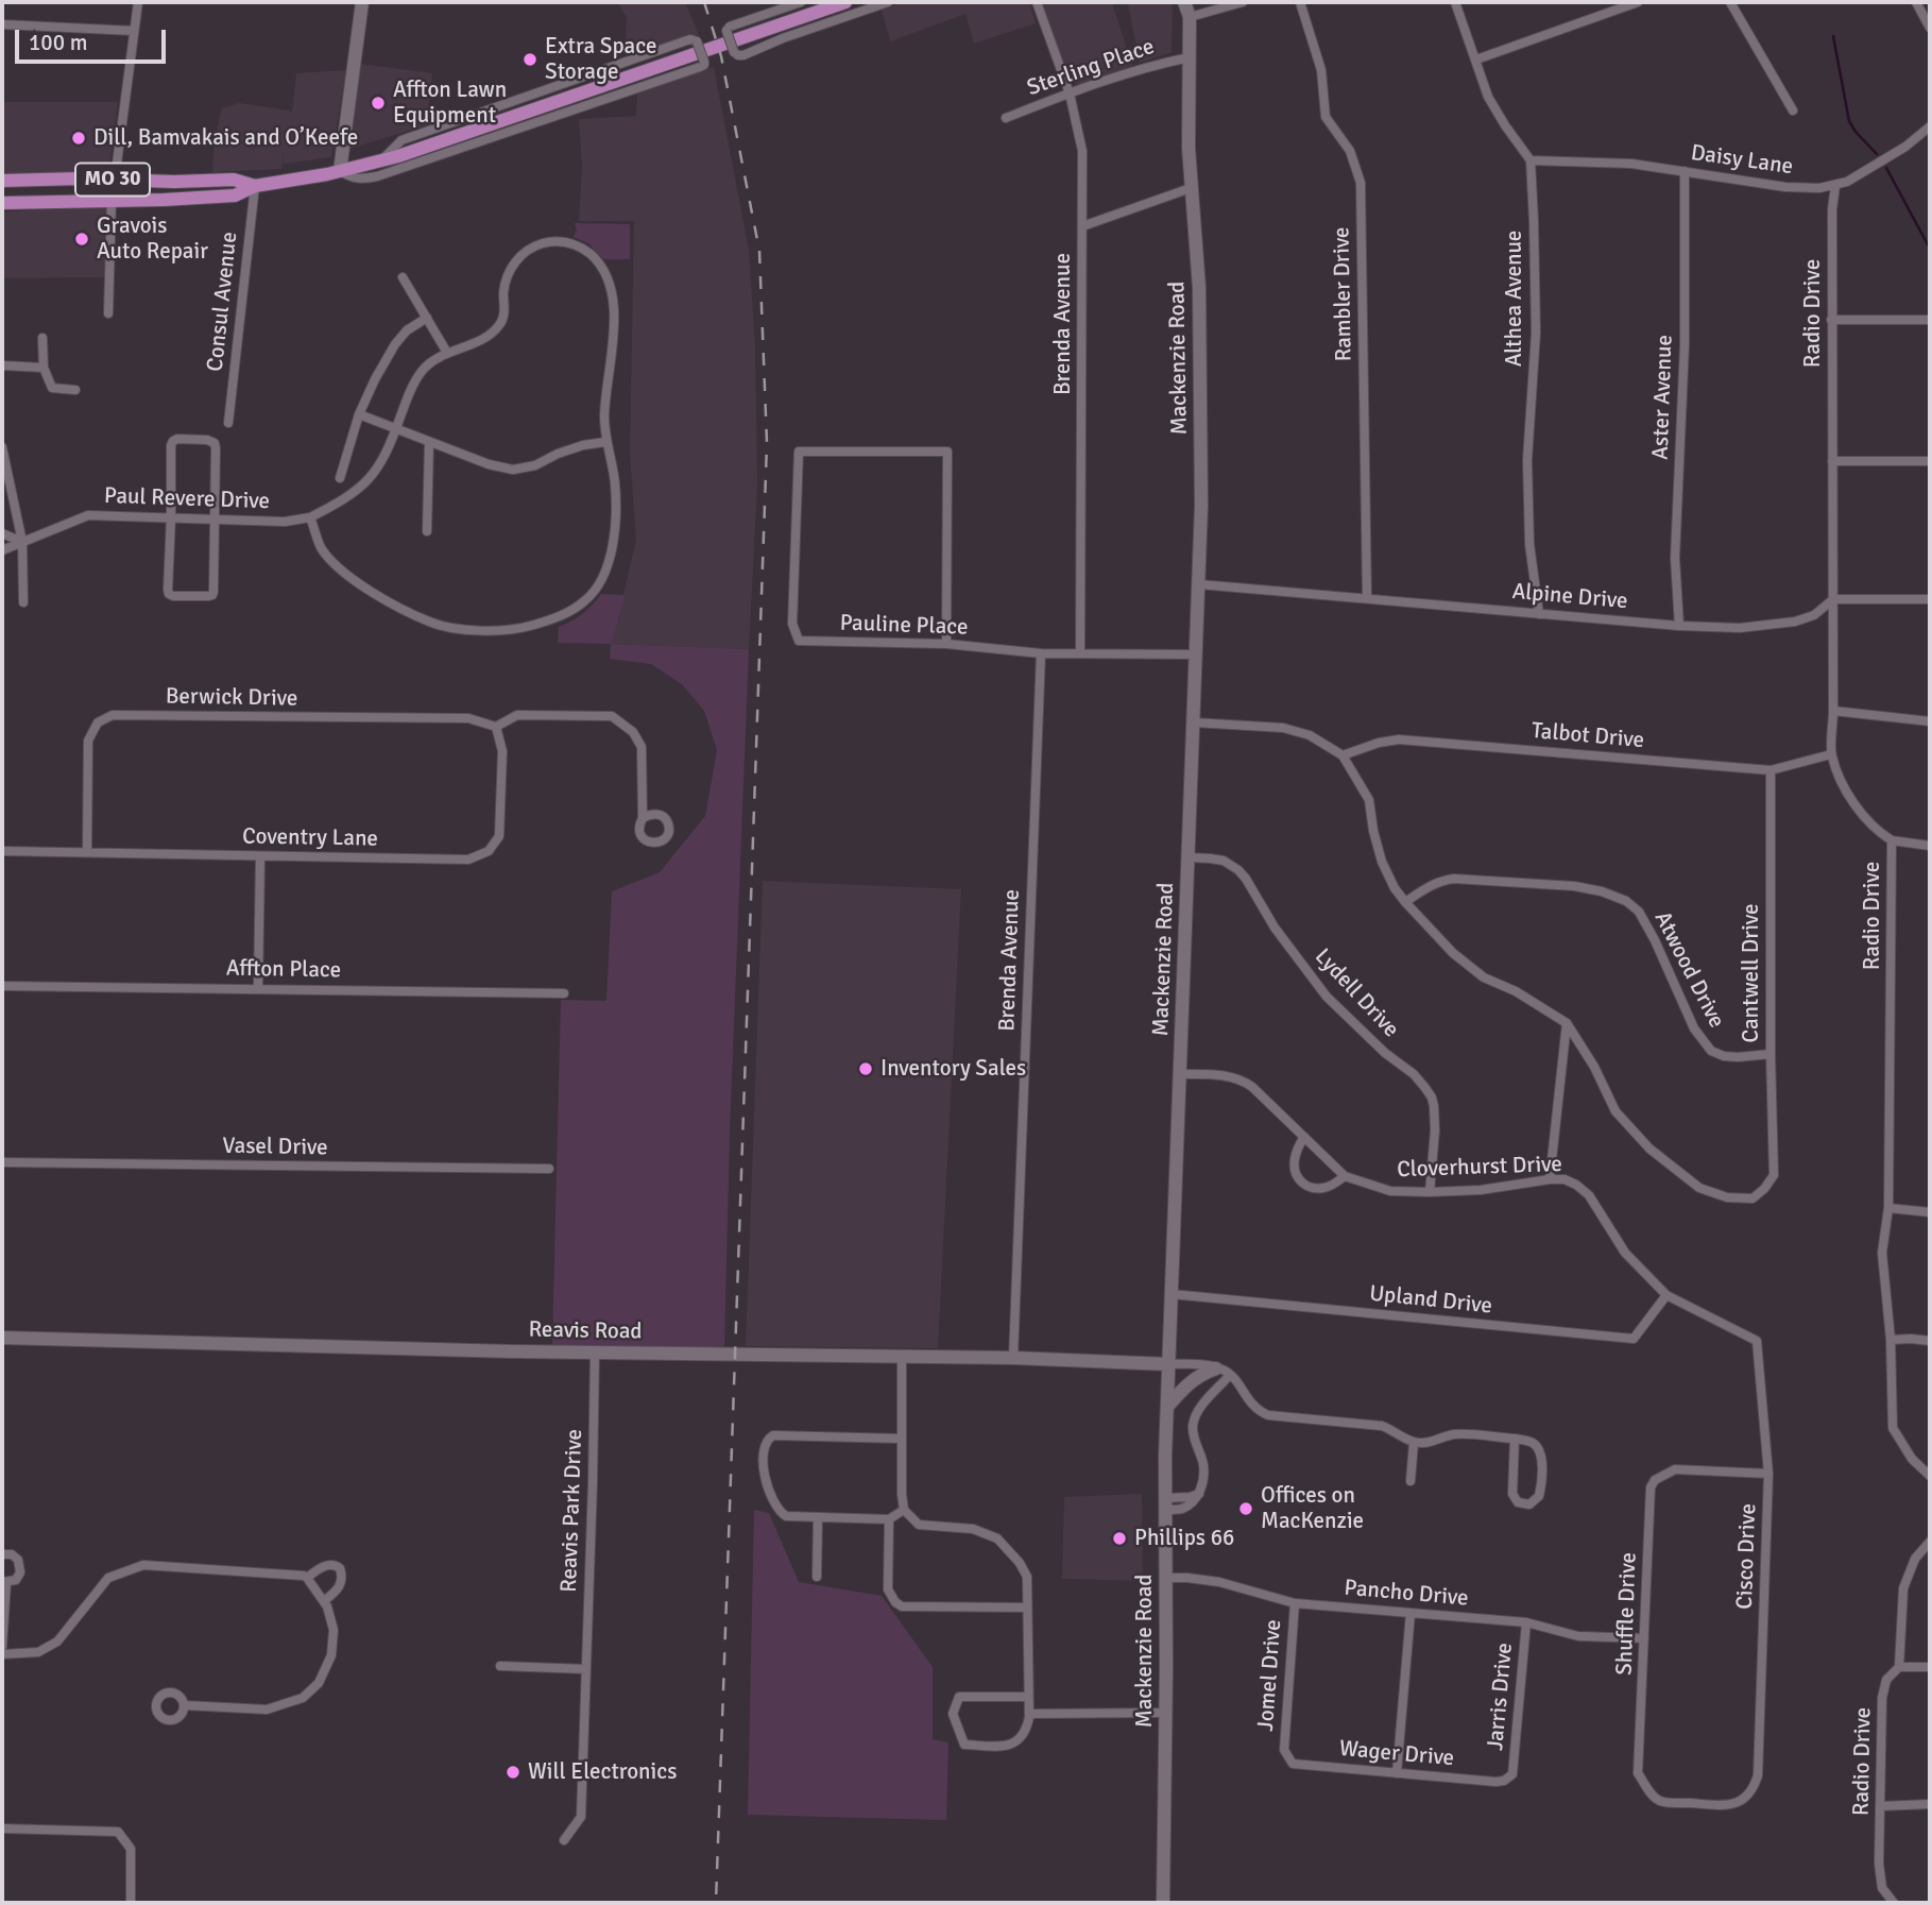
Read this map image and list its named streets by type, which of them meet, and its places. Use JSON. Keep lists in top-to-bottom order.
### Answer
{
  "streets": {
    "main road": ["MO 30", "Mackenzie Road", "Reavis Road"],
    "street": [
      "Sterling Place",
      "Daisy Lane",
      "Rambler Drive",
      "Althea Avenue",
      "Consul Avenue",
      "Radio Drive",
      "Brenda Avenue",
      "Aster Avenue",
      "Paul Revere Drive",
      "Alpine Drive",
      "Pauline Place",
      "Berwick Drive",
      "Talbot Drive",
      "Coventry Lane",
      "Affton Place",
      "Atwood Drive",
      "Cantwell Drive",
      "Lydell Drive",
      "Vasel Drive",
      "Cloverhurst Drive",
      "Upland Drive",
      "Reavis Park Drive",
      "Cisco Drive",
      "Pancho Drive",
      "Shuffle Drive",
      "Jomel Drive",
      "Jarris Drive",
      "Wager Drive"
    ]
  },
  "crossings": [
    ["Sterling Place", "Brenda Avenue"],
    ["Sterling Place", "Mackenzie Road"],
    ["Daisy Lane", "Althea Avenue"],
    ["Daisy Lane", "Radio Drive"],
    ["Daisy Lane", "Aster Avenue"],
    ["MO 30", "Consul Avenue"],
    ["Rambler Drive", "Alpine Drive"],
    ["Althea Avenue", "Alpine Drive"],
    ["Radio Drive", "Alpine Drive"],
    ["Radio Drive", "Talbot Drive"],
    ["Brenda Avenue", "Pauline Place"],
    ["Brenda Avenue", "Reavis Road"],
    ["Mackenzie Road", "Alpine Drive"],
    ["Mackenzie Road", "Pauline Place"],
    ["Mackenzie Road", "Lydell Drive"],
    ["Mackenzie Road", "Cloverhurst Drive"],
    ["Mackenzie Road", "Upland Drive"],
    ["Mackenzie Road", "Reavis Road"],
    ["Mackenzie Road", "Pancho Drive"],
    ["Aster Avenue", "Alpine Drive"],
    ["Berwick Drive", "Coventry Lane"],
    ["Talbot Drive", "Cantwell Drive"],
    ["Atwood Drive", "Cantwell Drive"],
    ["Lydell Drive", "Cloverhurst Drive"],
    ["Cloverhurst Drive", "Upland Drive"],
    ["Cloverhurst Drive", "Cisco Drive"],
    ["Reavis Road", "Reavis Park Drive"],
    ["Cisco Drive", "Shuffle Drive"],
    ["Pancho Drive", "Shuffle Drive"],
    ["Pancho Drive", "Jomel Drive"],
    ["Pancho Drive", "Jarris Drive"],
    ["Jomel Drive", "Wager Drive"],
    ["Jarris Drive", "Wager Drive"]
  ],
  "places": [
    "Extra Space Storage",
    "Affton Lawn Equipment",
    "Dill, Bamvakais and O’Keefe",
    "Gravois Auto Repair",
    "Inventory Sales",
    "Offices on MacKenzie",
    "Phillips 66",
    "Will Electronics"
  ],
  "scale_bar": "100 m"
}
